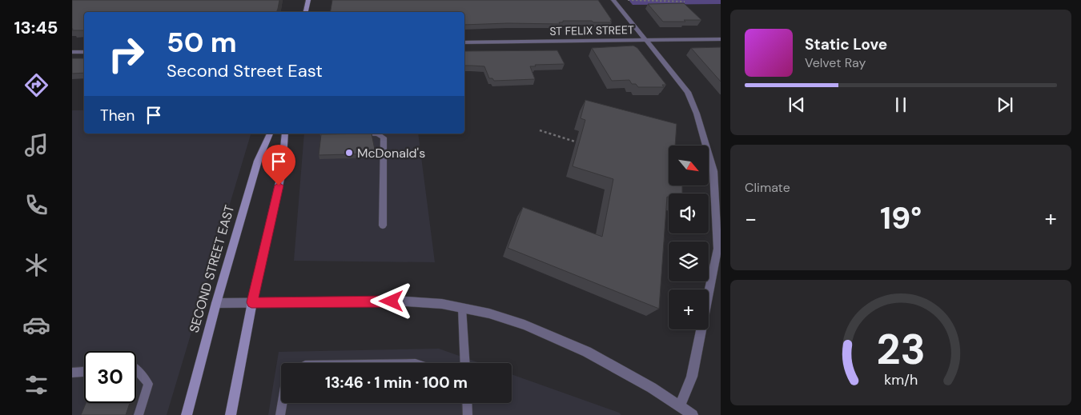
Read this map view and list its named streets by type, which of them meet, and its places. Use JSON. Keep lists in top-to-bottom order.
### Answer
{
  "streets": {
    "main road": ["SECOND STREET EAST"],
    "street": ["ST FELIX STREET"]
  },
  "places": ["McDonald's"],
  "north": "bottom right",
  "page": {
    "tabs": "13:45",
    "turn": ["50 m", "Second Street East"],
    "song": ["Static Love", "Velvet Ray"],
    "then": "Then",
    "tile": "Climate",
    "map_buttons": "+",
    "heat": ["−", "19°", "+"],
    "limit": "30",
    "trip": "13:46 · 1 min · 100 m",
    "gauge": ["23", "km/h"]
  }
}
